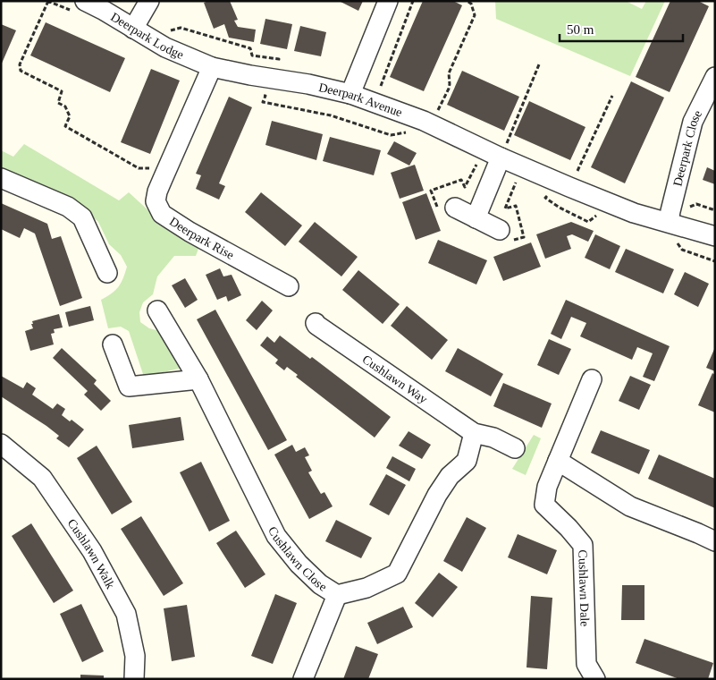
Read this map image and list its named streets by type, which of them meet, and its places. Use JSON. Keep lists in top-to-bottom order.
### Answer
{
  "streets": {
    "street": [
      "Deerpark Lodge",
      "Deerpark Avenue",
      "Deerpark Close",
      "Deerpark Rise",
      "Cushlawn Way",
      "Cushlawn Walk",
      "Cushlawn Close",
      "Cushlawn Dale"
    ]
  },
  "crossings": [
    ["Deerpark Lodge", "Deerpark Avenue"],
    ["Deerpark Lodge", "Deerpark Rise"],
    ["Deerpark Avenue", "Deerpark Close"],
    ["Deerpark Avenue", "Deerpark Rise"],
    ["Cushlawn Way", "Cushlawn Close"]
  ],
  "scale_bar": "50 m"
}
